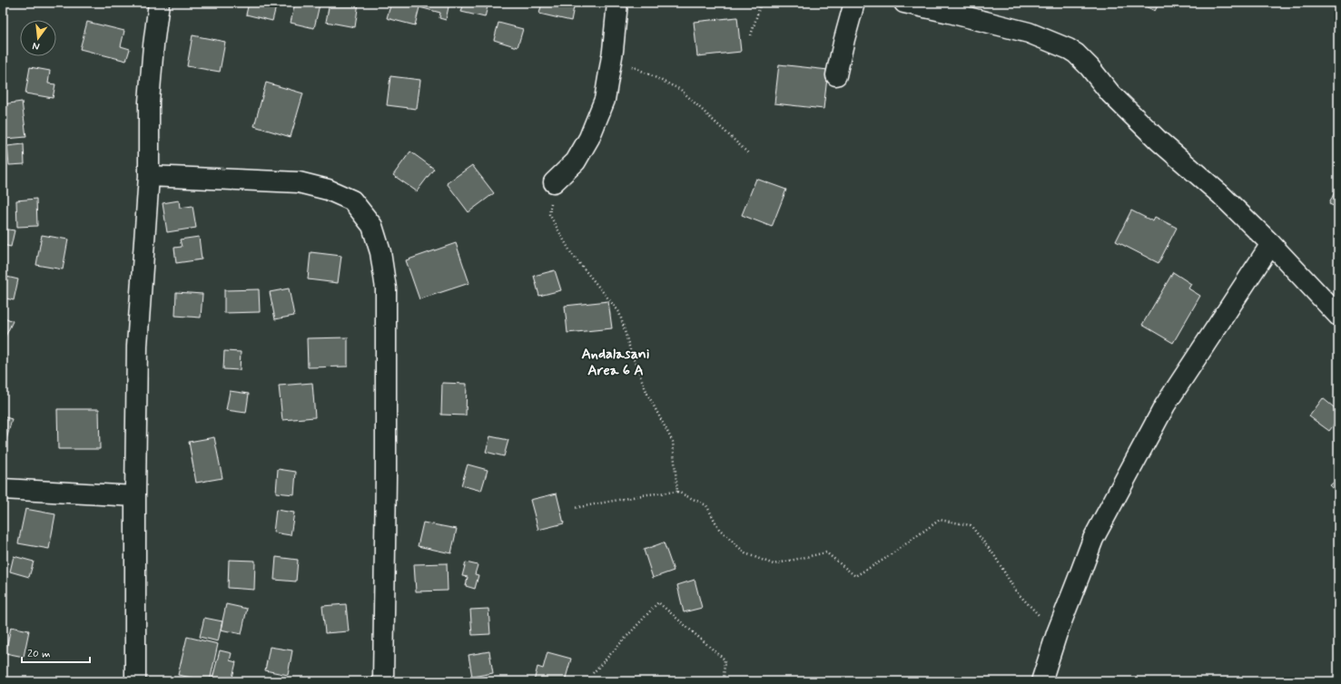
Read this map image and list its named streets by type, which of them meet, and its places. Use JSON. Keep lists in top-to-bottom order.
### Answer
{
  "districts": ["Andalasani Area 6 A"],
  "scale_bar": "20 m",
  "north": "bottom"
}
